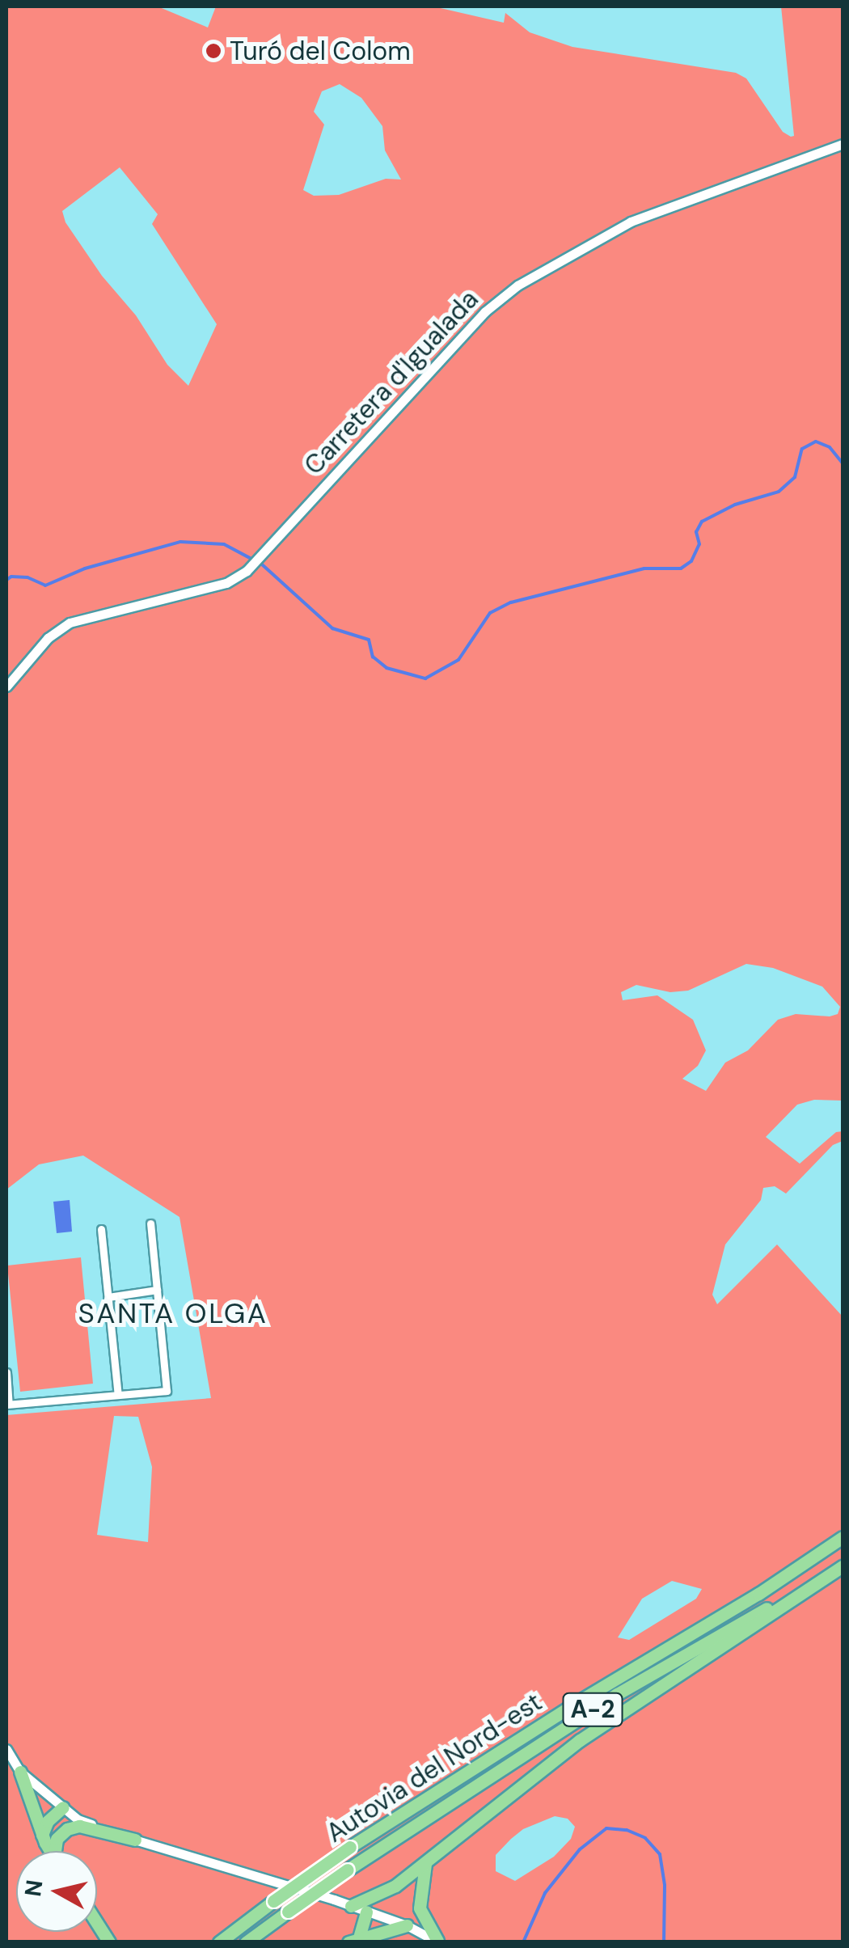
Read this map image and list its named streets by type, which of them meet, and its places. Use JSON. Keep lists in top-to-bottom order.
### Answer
{
  "streets": {
    "highway": ["A-2", "Autovia del Nord-est"],
    "street": ["Carretera d'Igualada"]
  },
  "districts": ["SANTA OLGA"],
  "places": ["Turó del Colom"],
  "north": "left"
}
